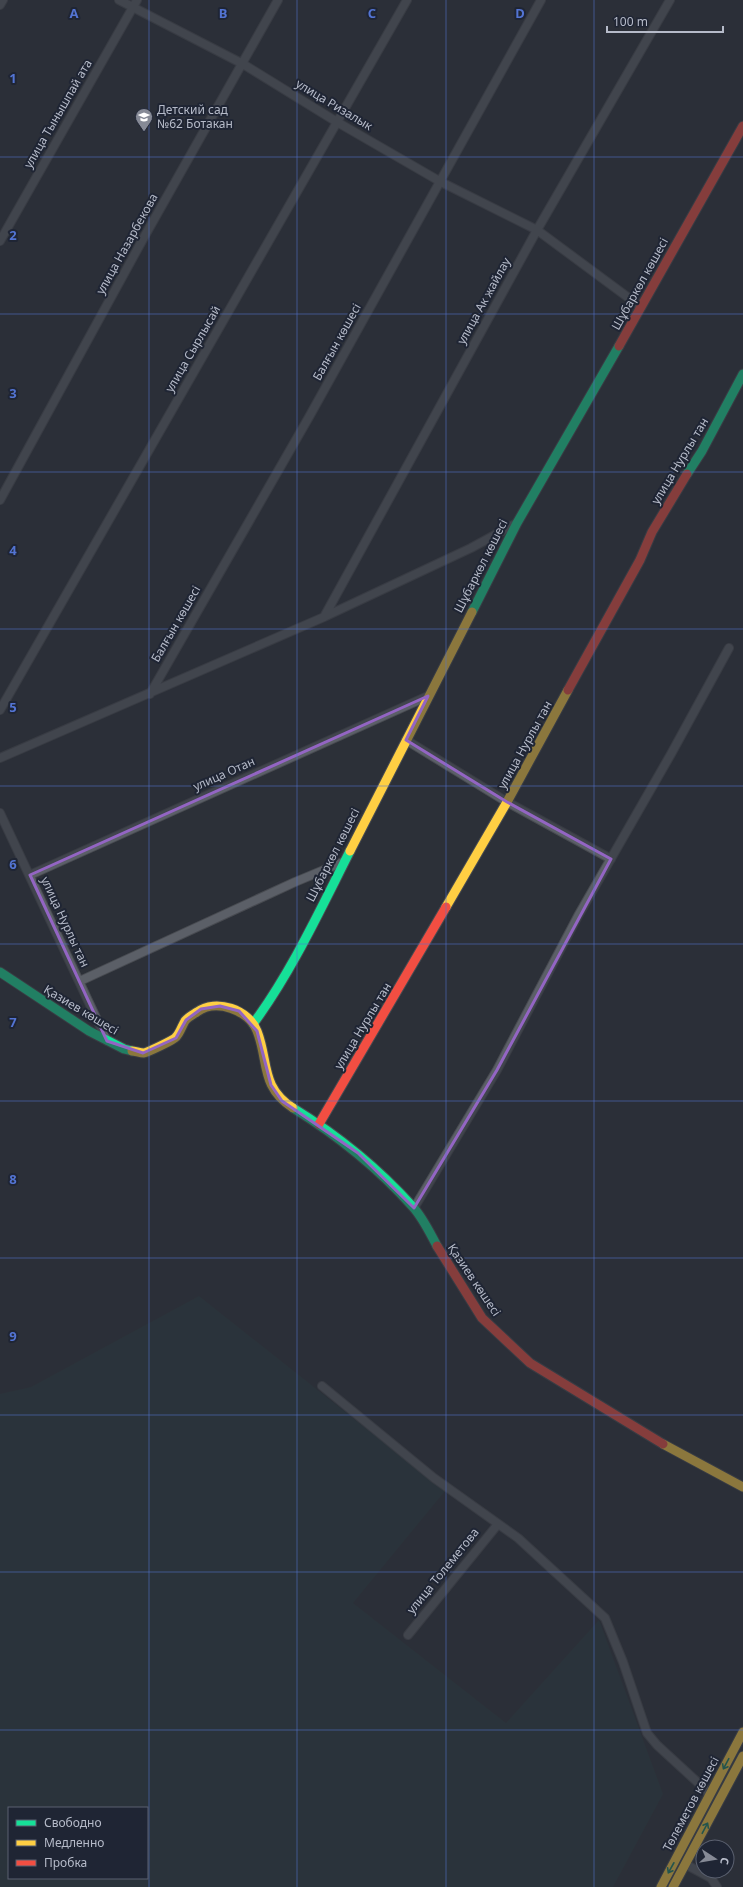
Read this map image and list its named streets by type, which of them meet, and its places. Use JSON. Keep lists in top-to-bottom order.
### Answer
{
  "streets": {
    "street": [
      "улица Ризалык",
      "улица Тынышпай ата",
      "улица Назарбекова",
      "Шұбаркөл көшесі",
      "улица Ак жайлау",
      "Балғын көшесі",
      "улица Сырлысай",
      "улица Нурлы тан",
      "улица Отан",
      "Қазиев көшесі",
      "улица Толеметова",
      "Төлеметов көшесі"
    ]
  },
  "crossings": [
    ["улица Ризалык", "улица Тынышпай ата"],
    ["улица Ризалык", "улица Назарбекова"],
    ["улица Ризалык", "Шұбаркөл көшесі"],
    ["улица Ризалык", "улица Ак жайлау"],
    ["улица Ризалык", "Балғын көшесі"],
    ["улица Ризалык", "улица Сырлысай"],
    ["Шұбаркөл көшесі", "улица Отан"],
    ["Шұбаркөл көшесі", "Қазиев көшесі"],
    ["улица Нурлы тан", "улица Отан"],
    ["улица Нурлы тан", "Қазиев көшесі"]
  ],
  "places": {
    "school or university": ["Детский сад №62 Ботакан"]
  },
  "legend": ["Свободно", "Медленно", "Пробка"],
  "scale_bar": "100 m",
  "north": "right",
  "grid": {
    "columns": [
      "A",
      "B",
      "C",
      "D"
    ],
    "rows": [
      "1",
      "2",
      "3",
      "4",
      "5",
      "6",
      "7",
      "8",
      "9"
    ]
  }
}
